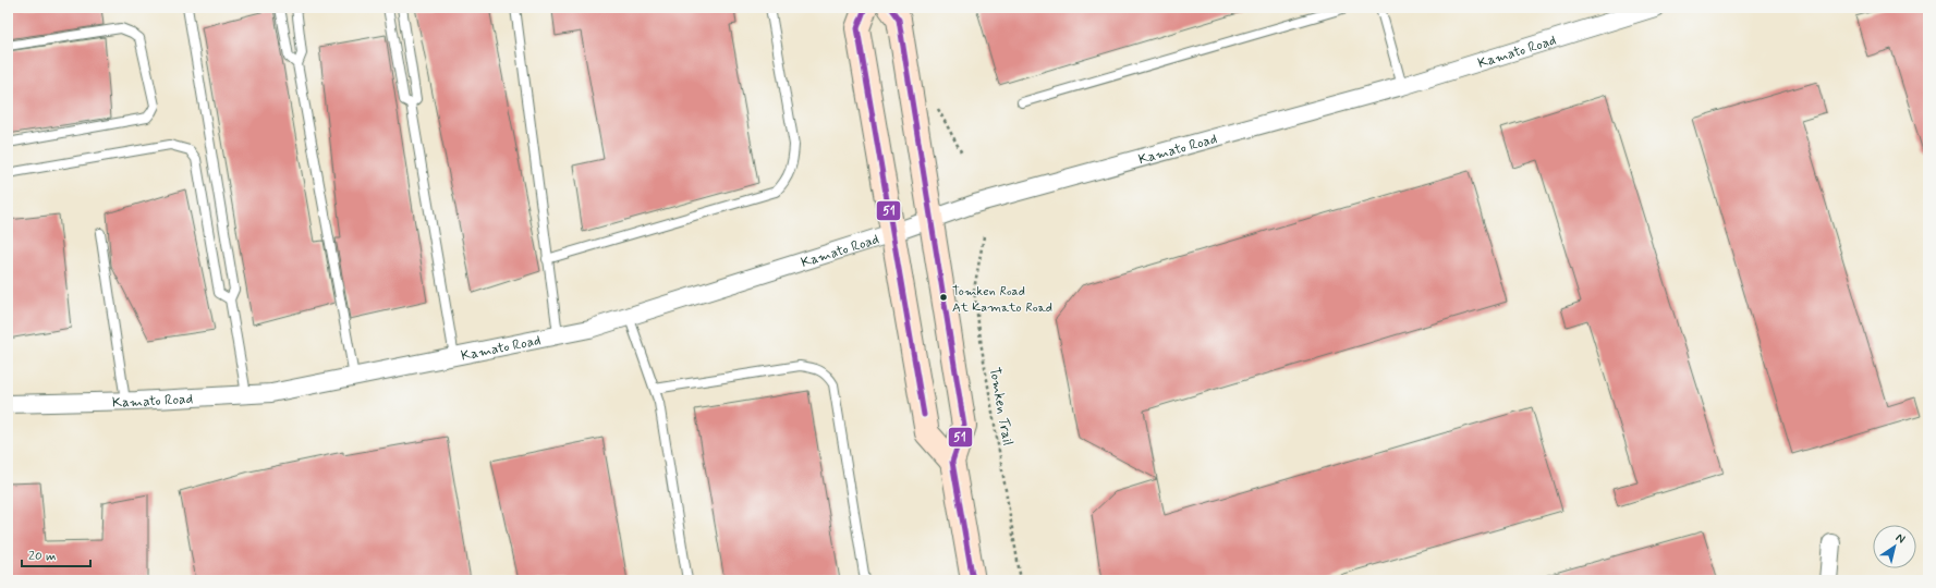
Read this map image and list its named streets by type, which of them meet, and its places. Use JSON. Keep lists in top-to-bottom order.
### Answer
{
  "streets": {
    "street": ["Kamato Road"],
    "path": ["Tomken Trail"]
  },
  "places": ["Tomken Road At Kamato Road"],
  "lines": ["transit line 51"],
  "scale_bar": "20 m",
  "north": "top right"
}
